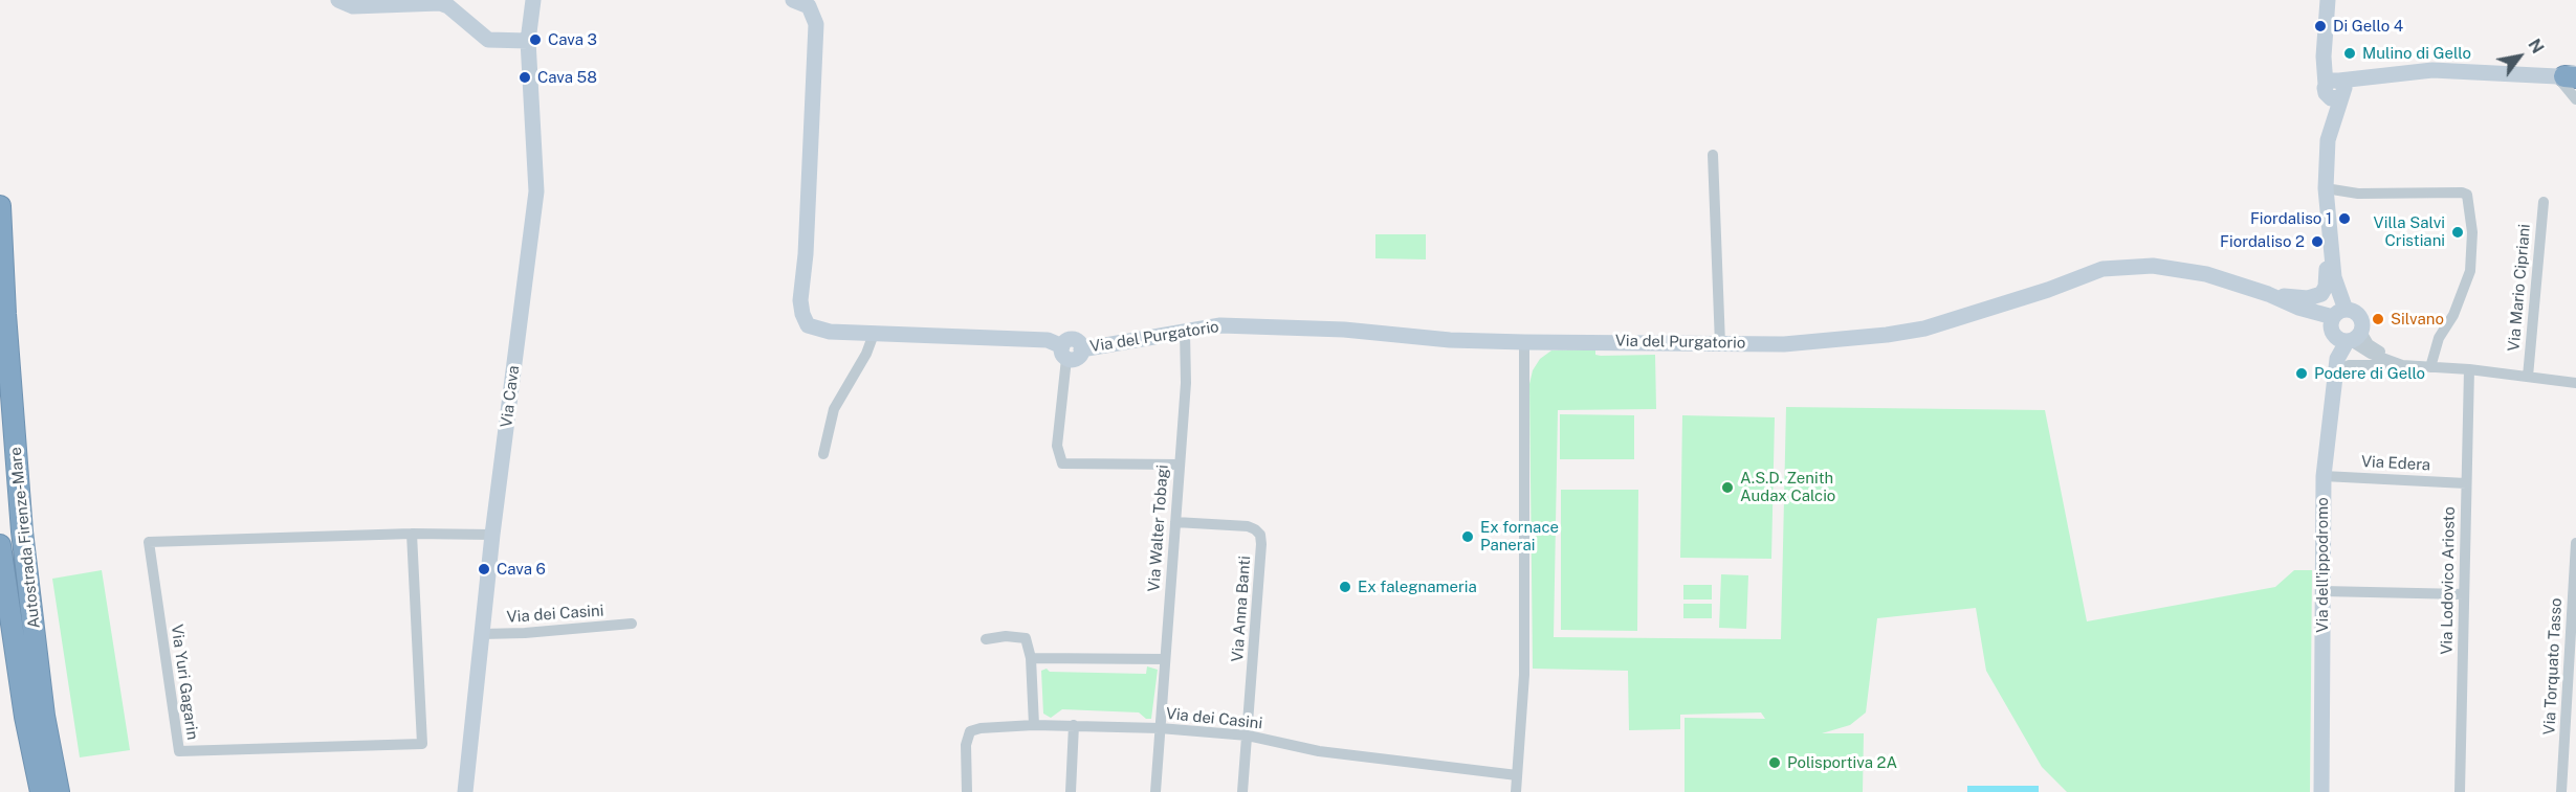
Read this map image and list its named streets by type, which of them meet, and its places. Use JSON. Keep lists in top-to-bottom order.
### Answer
{
  "streets": {
    "highway": ["Autostrada Firenze-Mare"],
    "street": [
      "Via Mario Cipriani",
      "Via del Purgatorio",
      "Via Cava",
      "Via Edera",
      "Via Walter Tobagi",
      "Via dell'ippodromo",
      "Via Lodovico Ariosto",
      "Via Anna Banti",
      "Via dei Casini",
      "Via Torquato Tasso",
      "Via Yuri Gagarin"
    ]
  },
  "crossings": [
    ["Via del Purgatorio", "Via Walter Tobagi"],
    ["Via Cava", "Via dei Casini"],
    ["Via Cava", "Via Yuri Gagarin"],
    ["Via Edera", "Via dell'ippodromo"],
    ["Via Edera", "Via Lodovico Ariosto"],
    ["Via Walter Tobagi", "Via Anna Banti"],
    ["Via Walter Tobagi", "Via dei Casini"],
    ["Via Anna Banti", "Via dei Casini"]
  ],
  "places": [
    "Di Gello 4",
    "Cava 3",
    "Mulino di Gello",
    "Cava 58",
    "Fiordaliso 1",
    "Villa Salvi Cristiani",
    "Fiordaliso 2",
    "Silvano",
    "Podere di Gello",
    "A.S.D. Zenith Audax Calcio",
    "Ex fornace Panerai",
    "Cava 6",
    "Ex falegnameria",
    "Polisportiva 2A"
  ],
  "north": "top right"
}
